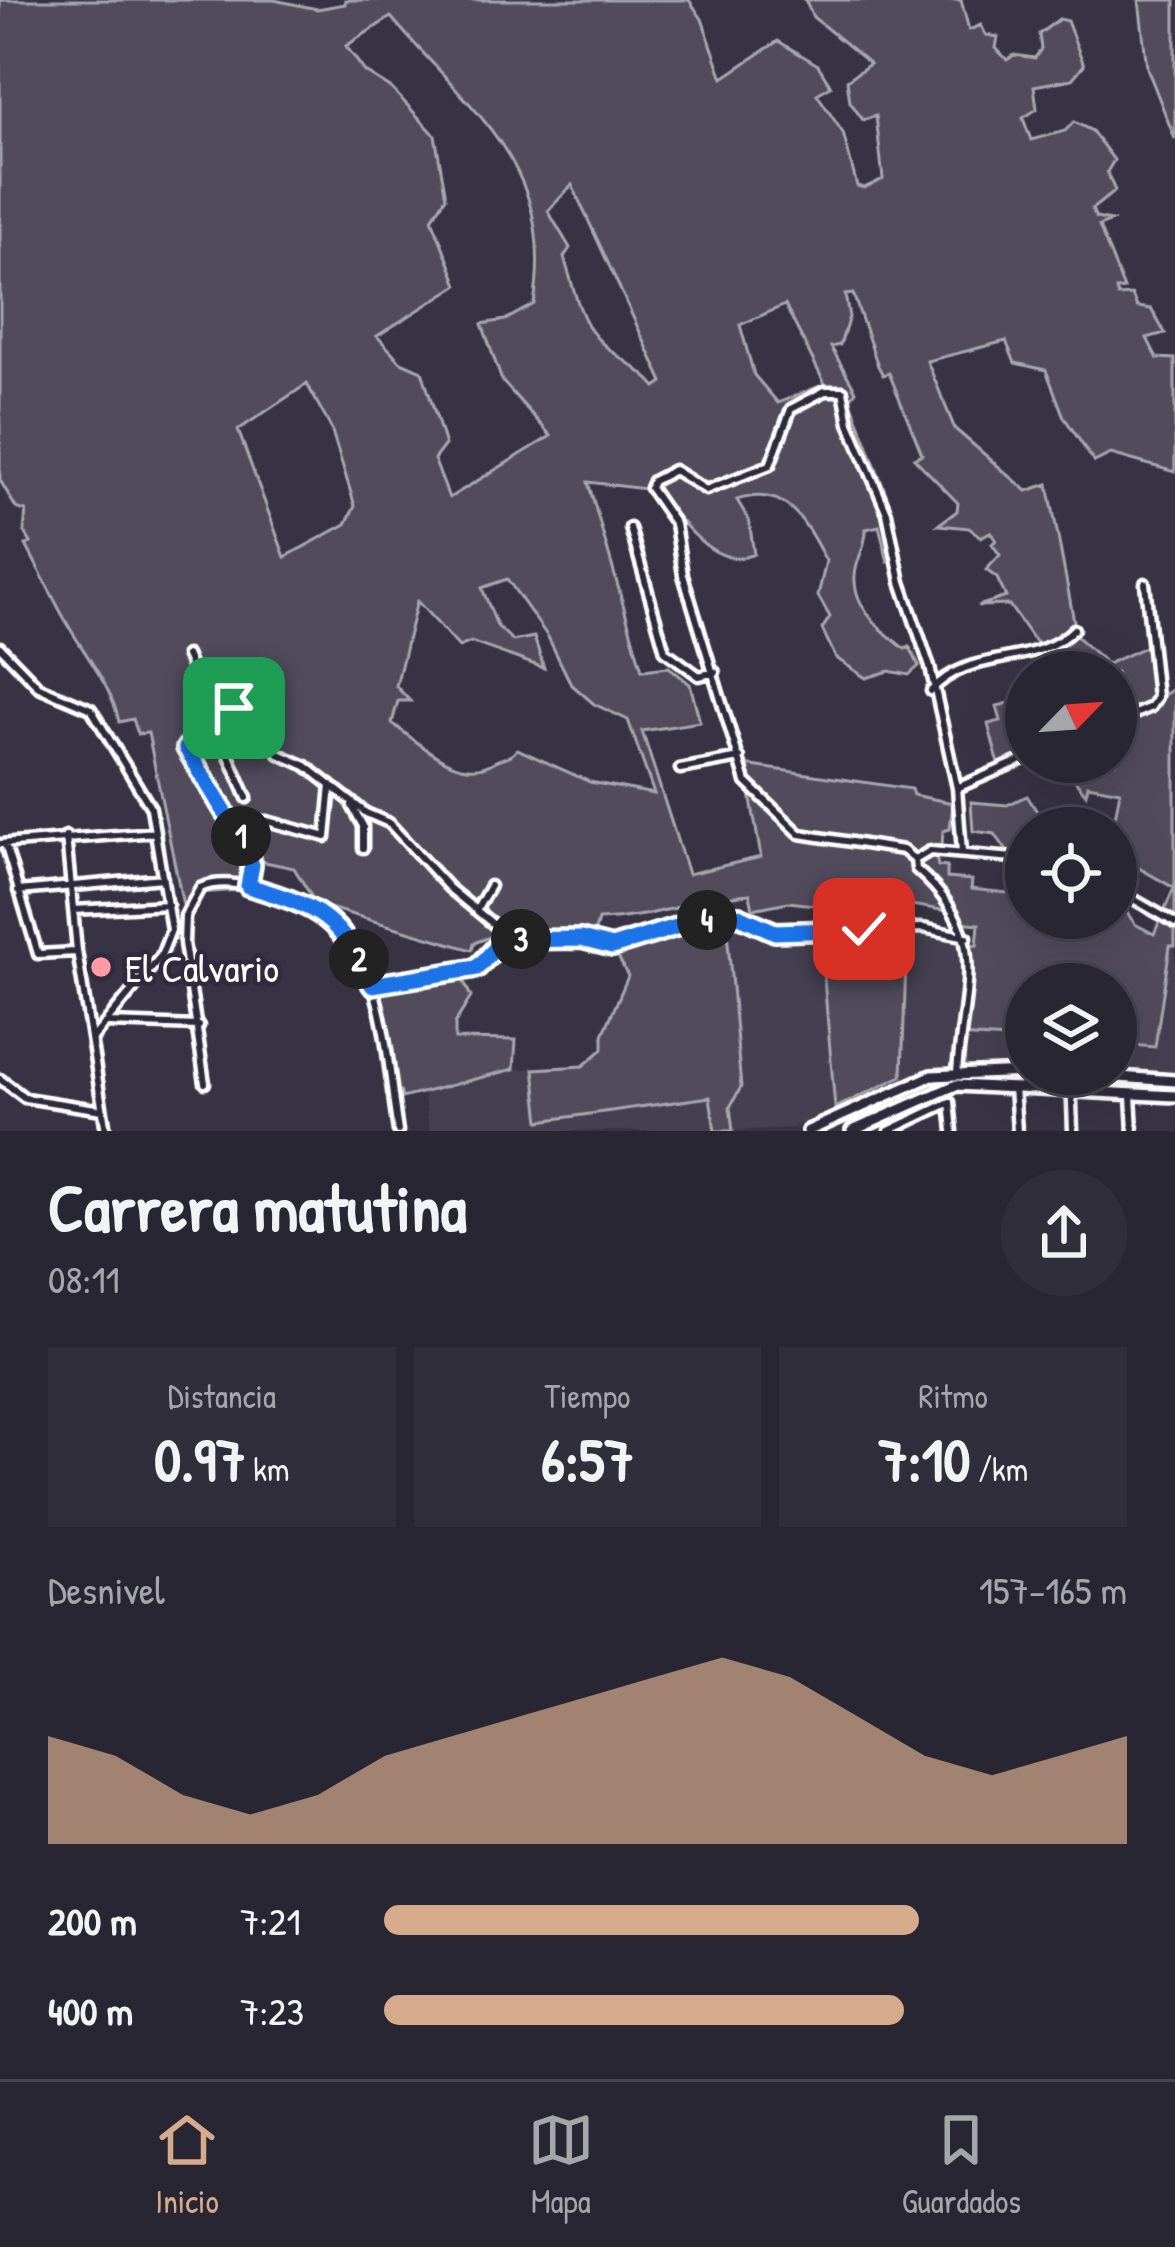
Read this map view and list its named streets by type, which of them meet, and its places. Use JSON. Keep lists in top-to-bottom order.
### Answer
{
  "places": ["El Calvario"],
  "north": "top right",
  "page": {
    "pins": [
      "1",
      "4",
      "3",
      "2"
    ],
    "heading": ["Carrera matutina", "08:11"],
    "stats": [
      ["Distancia", "0.97 km"],
      ["Tiempo", "6:57"],
      ["Ritmo", "7:10 /km"]
    ],
    "chart": ["Desnivel", "157–165 m"],
    "list": [
      {
        "name": "200 m",
        "note": "7:21"
      },
      {
        "name": "400 m",
        "note": "7:23"
      }
    ],
    "tabs": ["Inicio", "Mapa", "Guardados"]
  }
}
